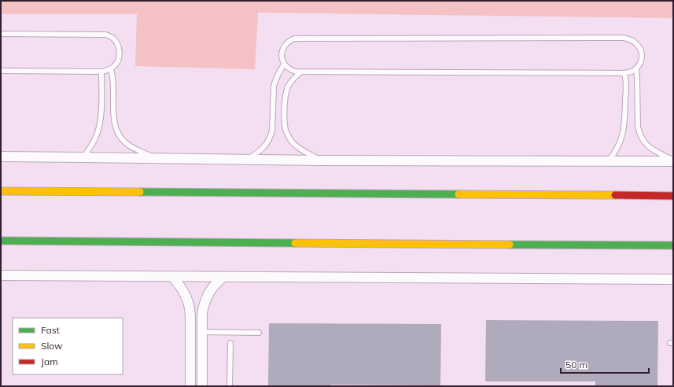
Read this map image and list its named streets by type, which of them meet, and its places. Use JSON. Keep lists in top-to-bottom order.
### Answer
{
  "legend": ["Fast", "Slow", "Jam"],
  "scale_bar": "50 m"
}
